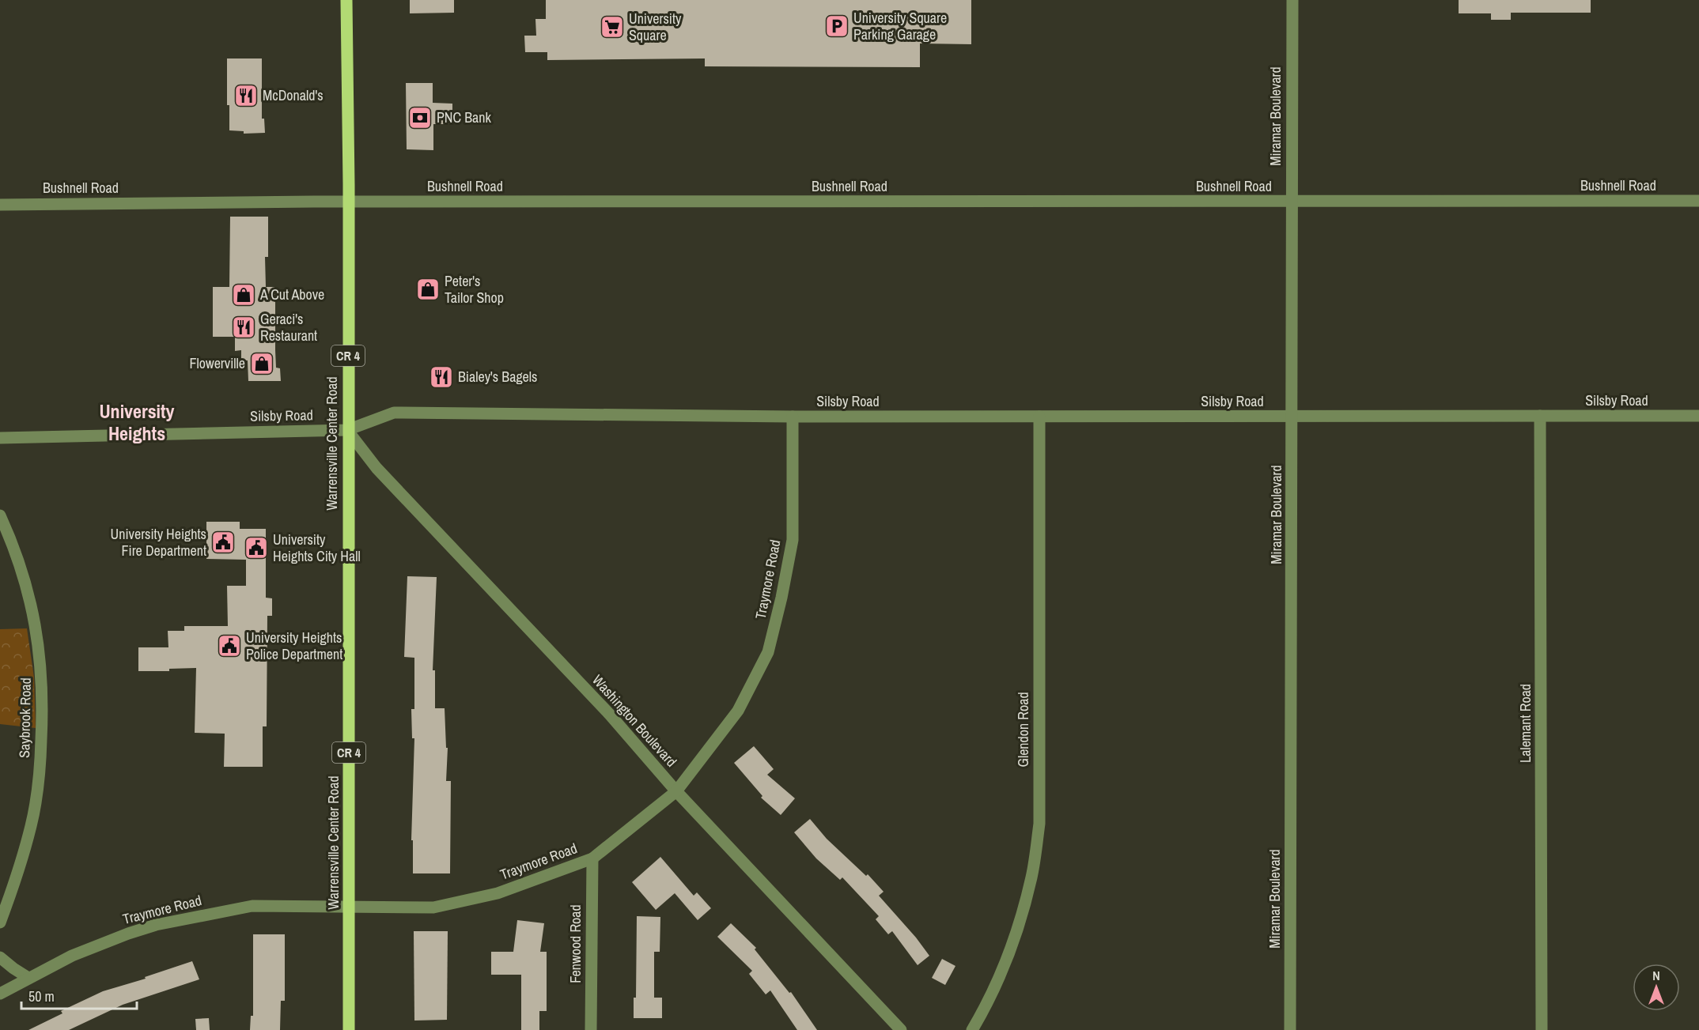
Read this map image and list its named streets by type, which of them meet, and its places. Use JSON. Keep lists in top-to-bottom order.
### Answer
{
  "streets": {
    "main road": ["CR 4", "Warrensville Center Road"],
    "street": [
      "Miramar Boulevard",
      "Bushnell Road",
      "Silsby Road",
      "Traymore Road",
      "Saybrook Road",
      "Washington Boulevard",
      "Lalemant Road",
      "Glendon Road",
      "Fenwood Road"
    ]
  },
  "crossings": [
    ["Miramar Boulevard", "Bushnell Road"],
    ["Miramar Boulevard", "Silsby Road"],
    ["Bushnell Road", "Warrensville Center Road"],
    ["Silsby Road", "Warrensville Center Road"],
    ["Silsby Road", "Traymore Road"],
    ["Silsby Road", "Washington Boulevard"],
    ["Silsby Road", "Lalemant Road"],
    ["Silsby Road", "Glendon Road"],
    ["Warrensville Center Road", "Traymore Road"],
    ["Warrensville Center Road", "Washington Boulevard"],
    ["Traymore Road", "Washington Boulevard"],
    ["Traymore Road", "Fenwood Road"]
  ],
  "districts": ["University Heights"],
  "places": {
    "parking": ["University Square Parking Garage"],
    "supermarket": ["University Square"],
    "restaurant": ["McDonald's", "Geraci's Restaurant", "Bialey's Bagels"],
    "bank": ["PNC Bank"],
    "shop": ["Peter's Tailor Shop", "A Cut Above", "Flowerville"],
    "public building": ["University Heights Fire Department", "University Heights City Hall", "University Heights Police Department"]
  },
  "scale_bar": "50 m",
  "north": "top"
}
